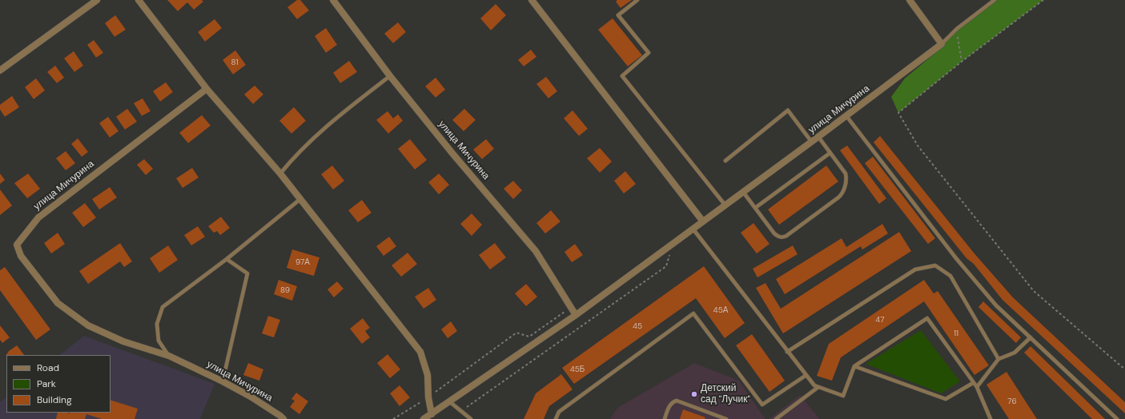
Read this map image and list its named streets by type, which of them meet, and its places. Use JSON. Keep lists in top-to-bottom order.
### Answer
{
  "streets": {
    "street": ["улица Мичурина"]
  },
  "places": ["Детский сад \"Лучик\""],
  "house_numbers": [
    "81",
    "97А",
    "89",
    "45А",
    "47",
    "45",
    "11",
    "45Б",
    "76"
  ],
  "legend": ["Road", "Park", "Building"]
}
